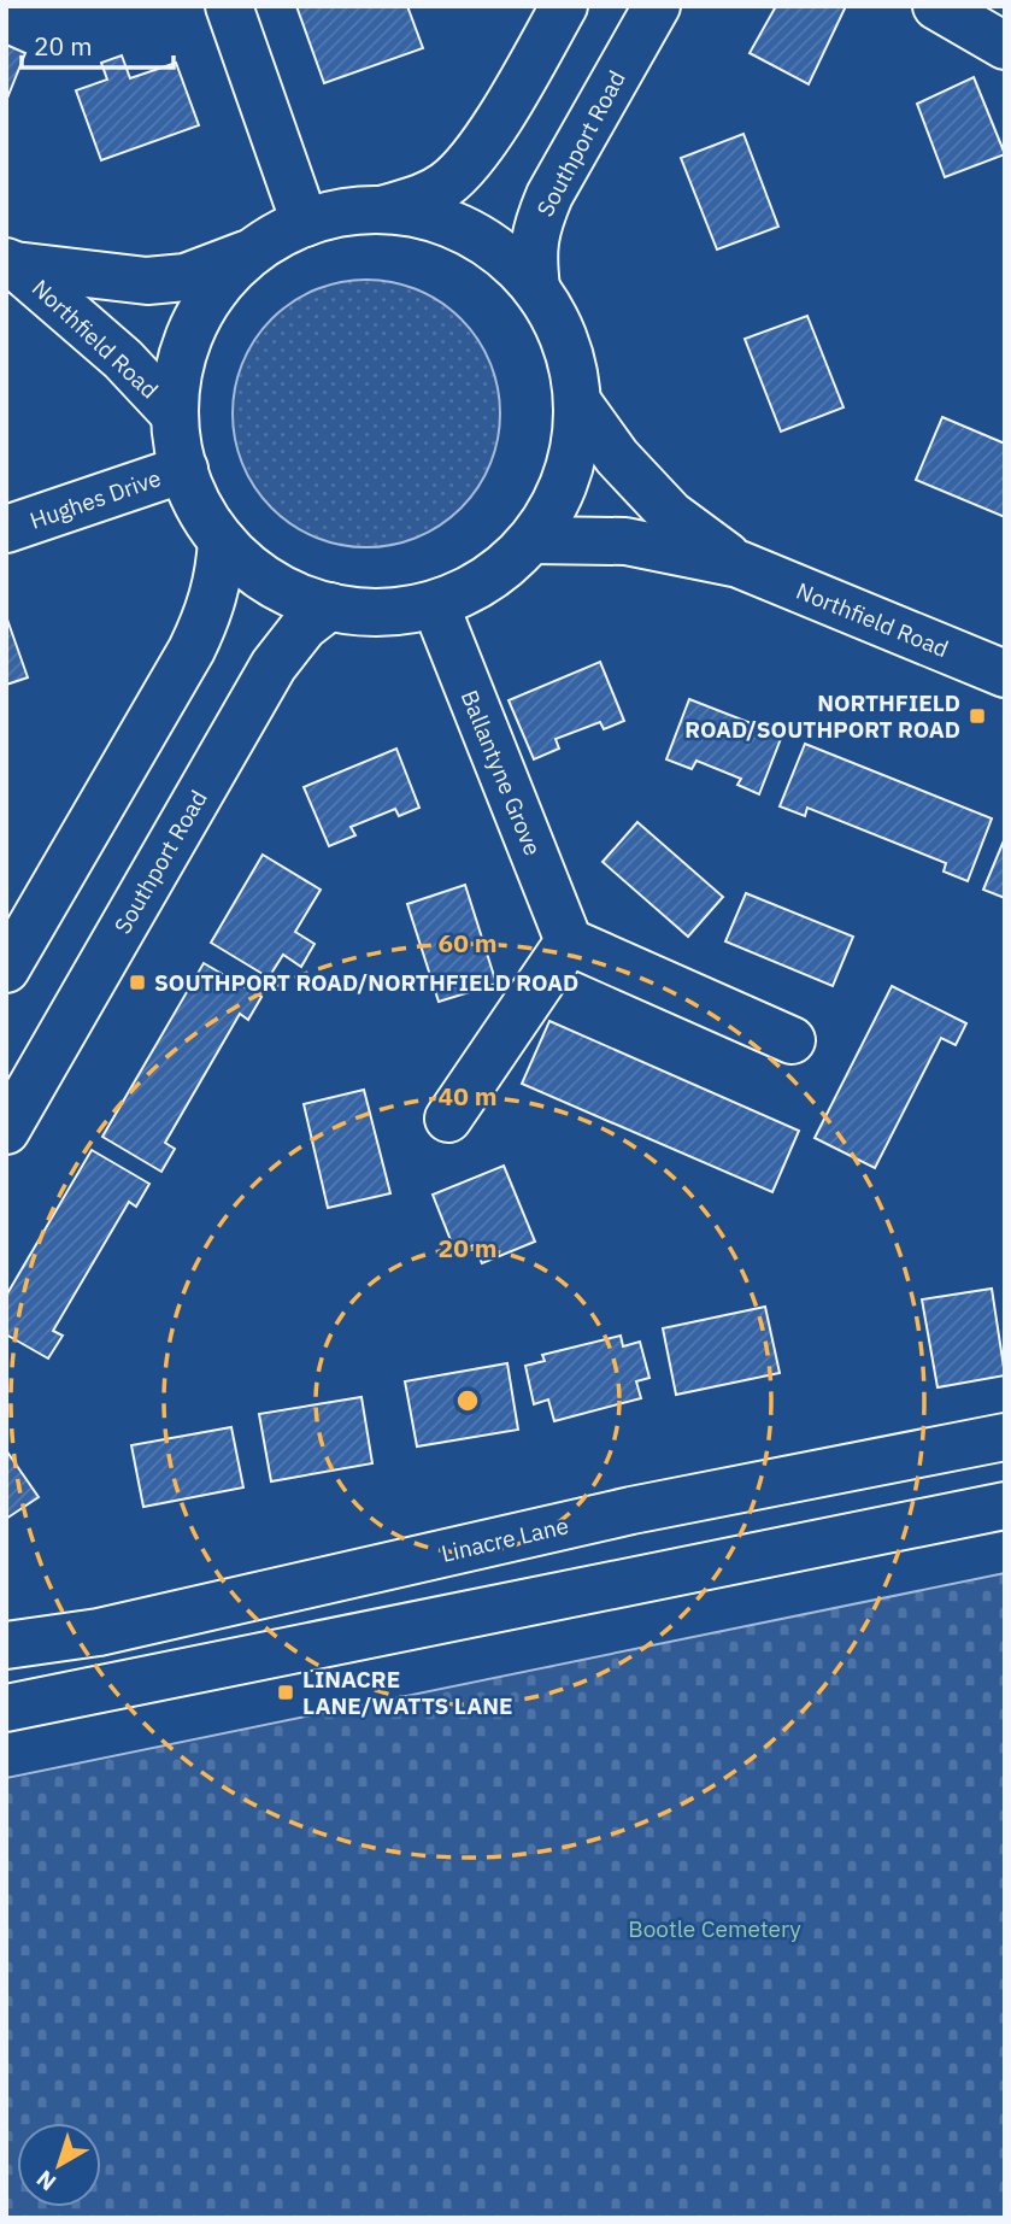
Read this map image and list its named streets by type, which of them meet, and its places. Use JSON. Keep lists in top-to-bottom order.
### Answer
{
  "streets": {
    "main road": [
      "Southport Road",
      "Northfield Road",
      "Hughes Drive",
      "Ballantyne Grove",
      "Linacre Lane"
    ]
  },
  "parks": ["Bootle Cemetery"],
  "places": {
    "transit": ["NORTHFIELD ROAD/SOUTHPORT ROAD", "SOUTHPORT ROAD/NORTHFIELD ROAD", "LINACRE LANE/WATTS LANE"]
  },
  "scale_bar": "20 m",
  "north": "bottom left",
  "rings": ["60 m", "40 m", "20 m"]
}
